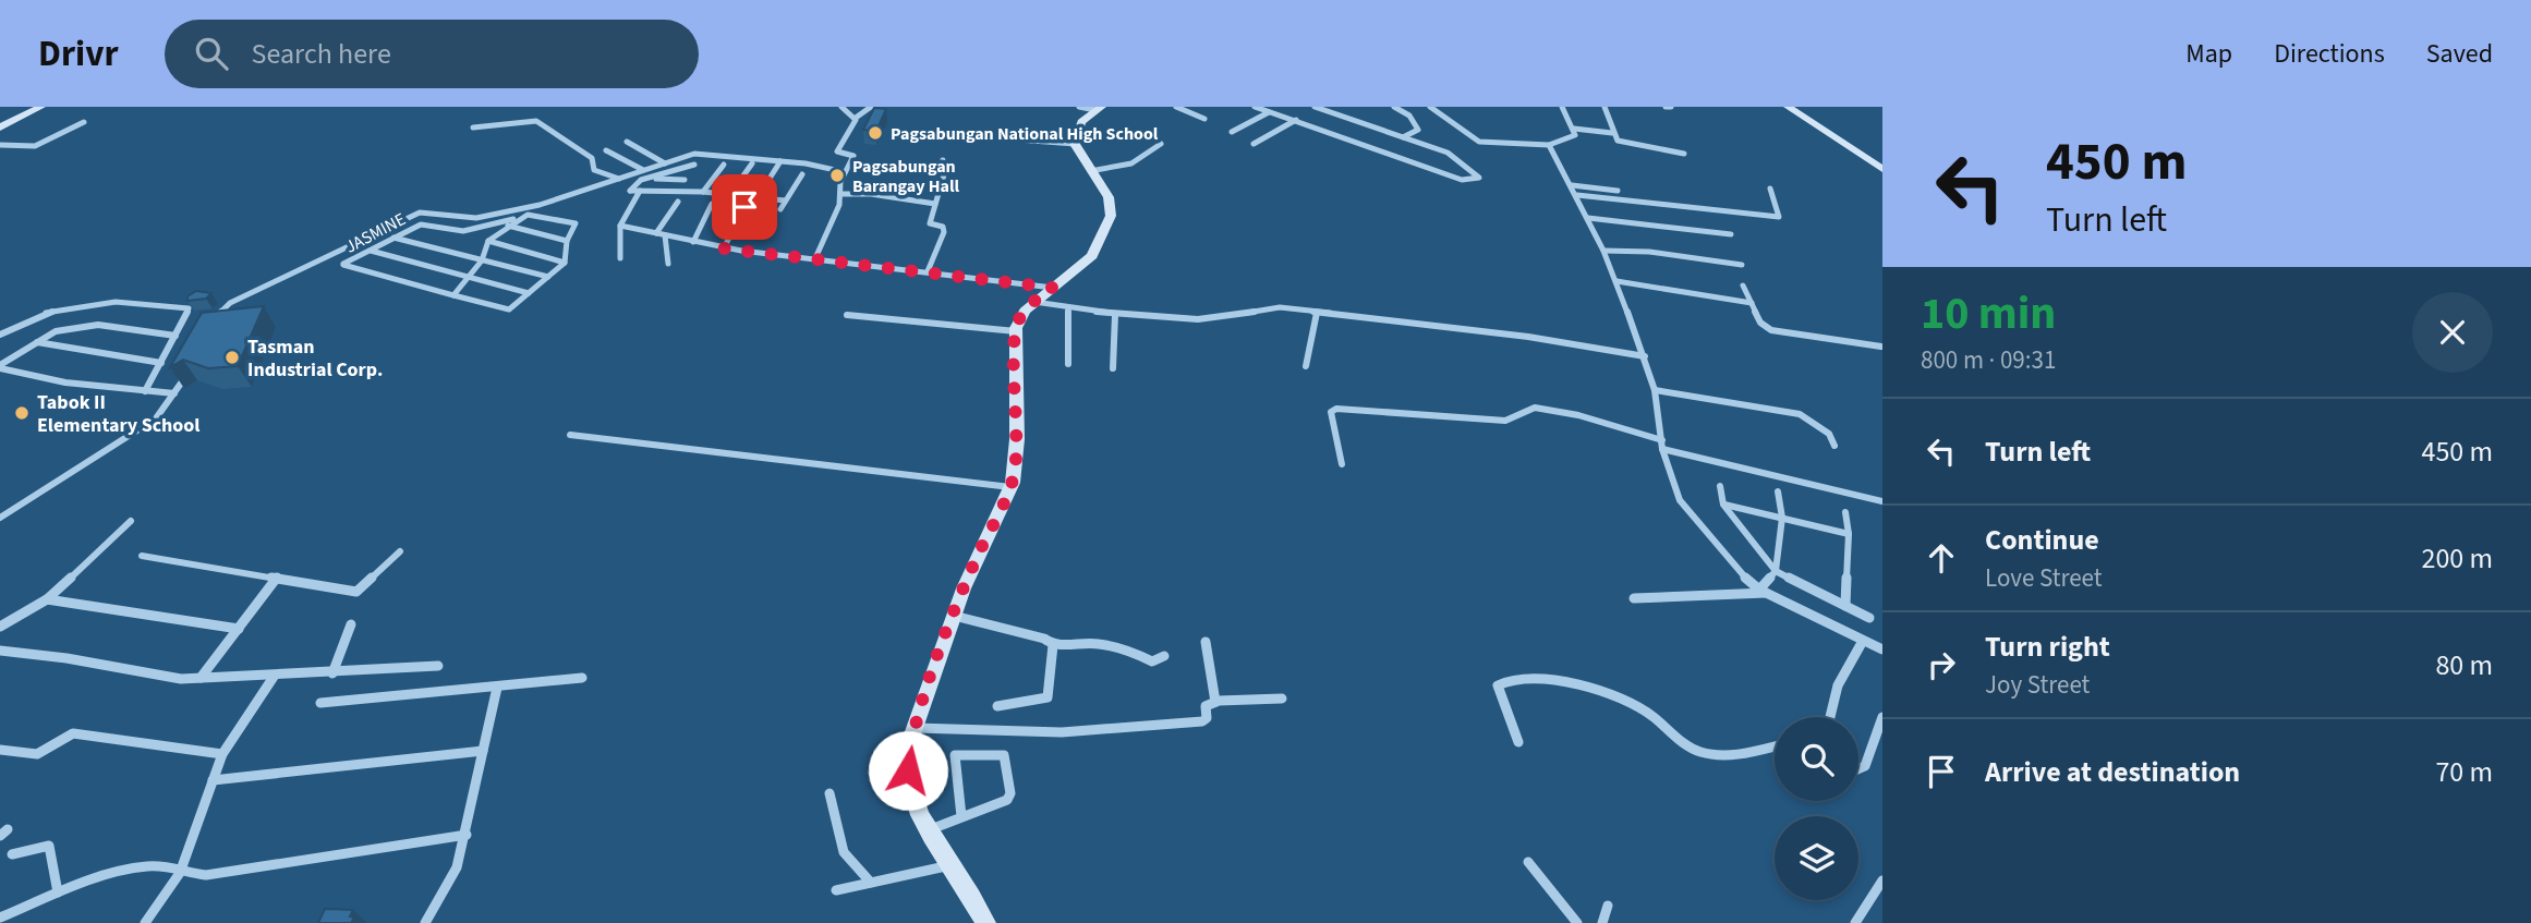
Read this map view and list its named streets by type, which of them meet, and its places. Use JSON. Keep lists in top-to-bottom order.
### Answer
{
  "streets": {
    "street": ["JASMINE"]
  },
  "places": [
    "Pagsabungan National High School",
    "Pagsabungan Barangay Hall",
    "Tasman Industrial Corp.",
    "Tabok II Elementary School"
  ],
  "page": {
    "header": "Drivr",
    "search": "Search here",
    "nav": ["Map", "Directions", "Saved"],
    "turn": ["450 m", "Turn left"],
    "heading": ["10 min", "800 m · 09:31"],
    "list": [
      {
        "name": "Turn left",
        "value": "450 m"
      },
      {
        "name": "Continue",
        "note": "Love Street",
        "value": "200 m"
      },
      {
        "name": "Turn right",
        "note": "Joy Street",
        "value": "80 m"
      },
      {
        "name": "Arrive at destination",
        "value": "70 m"
      }
    ]
  }
}
